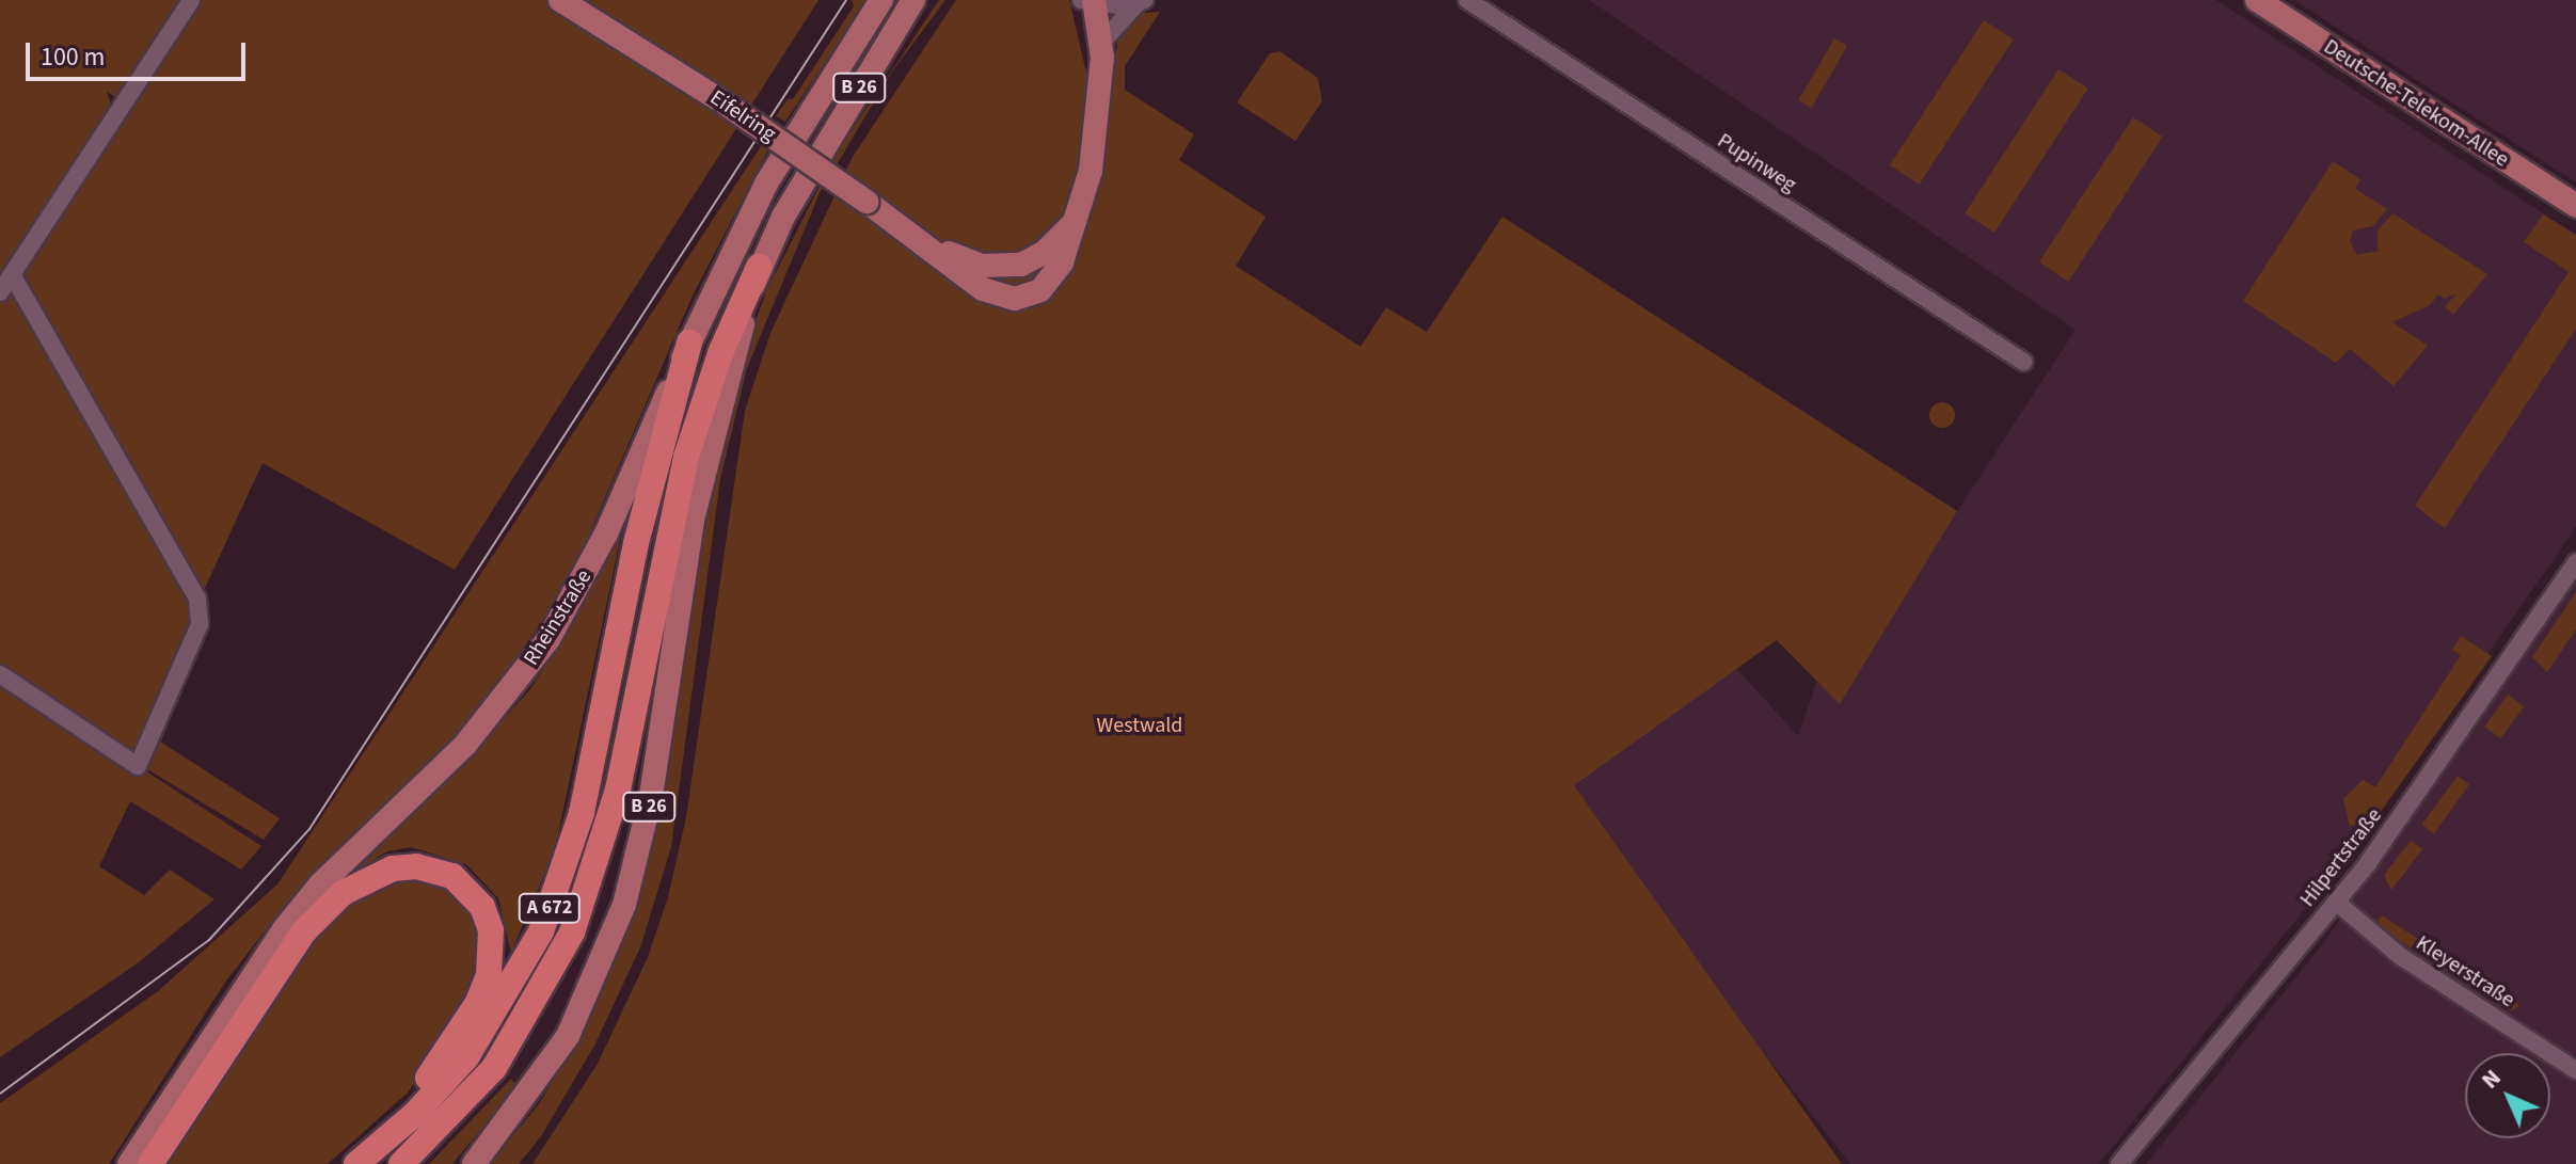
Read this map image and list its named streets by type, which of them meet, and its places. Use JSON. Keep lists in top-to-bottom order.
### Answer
{
  "streets": {
    "highway": ["A 672"],
    "main road": [
      "B 26",
      "Deutsche-Telekom-Allee",
      "Eifelring",
      "Rheinstraße"
    ],
    "street": ["Pupinweg", "Hilpertstraße", "Kleyerstraße"]
  },
  "crossings": [
    ["B 26", "A 672"],
    ["Rheinstraße", "A 672"],
    ["Hilpertstraße", "Kleyerstraße"]
  ],
  "parks": ["Westwald"],
  "scale_bar": "100 m",
  "north": "top left"
}
